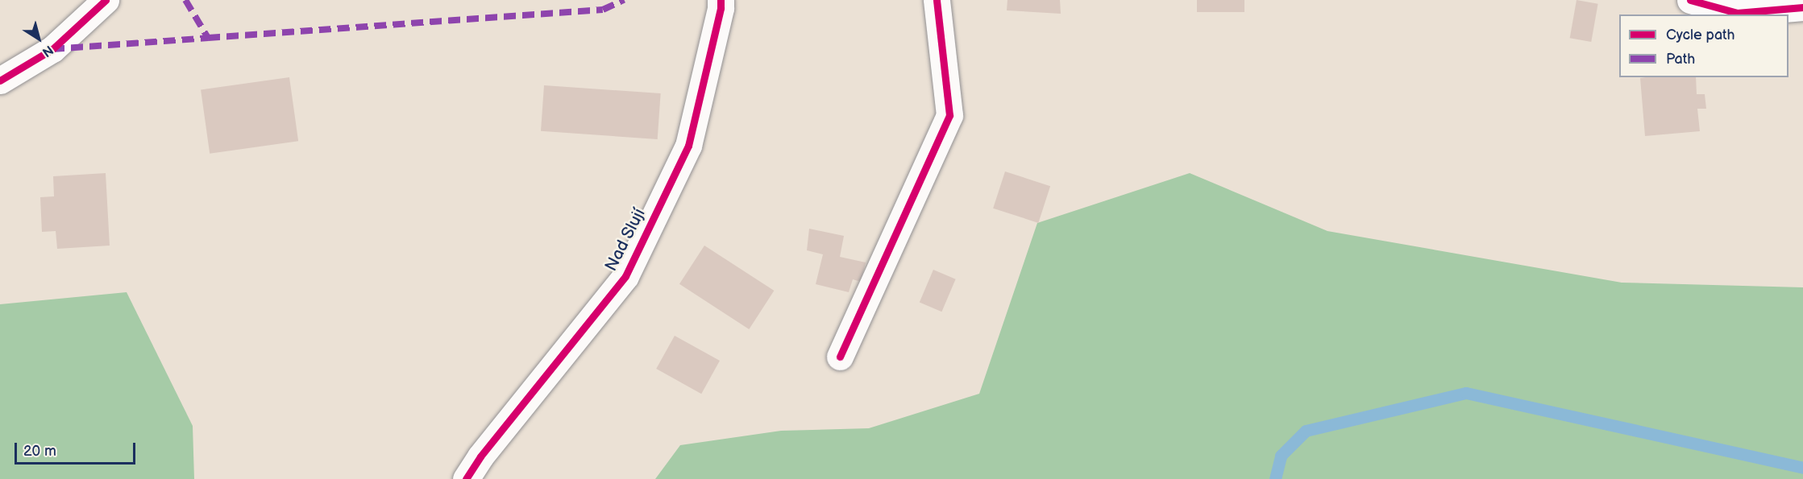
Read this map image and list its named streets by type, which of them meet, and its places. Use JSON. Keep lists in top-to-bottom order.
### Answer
{
  "streets": {
    "street": ["Nad Slují"]
  },
  "legend": ["Cycle path", "Path"],
  "scale_bar": "20 m",
  "north": "bottom right"
}
